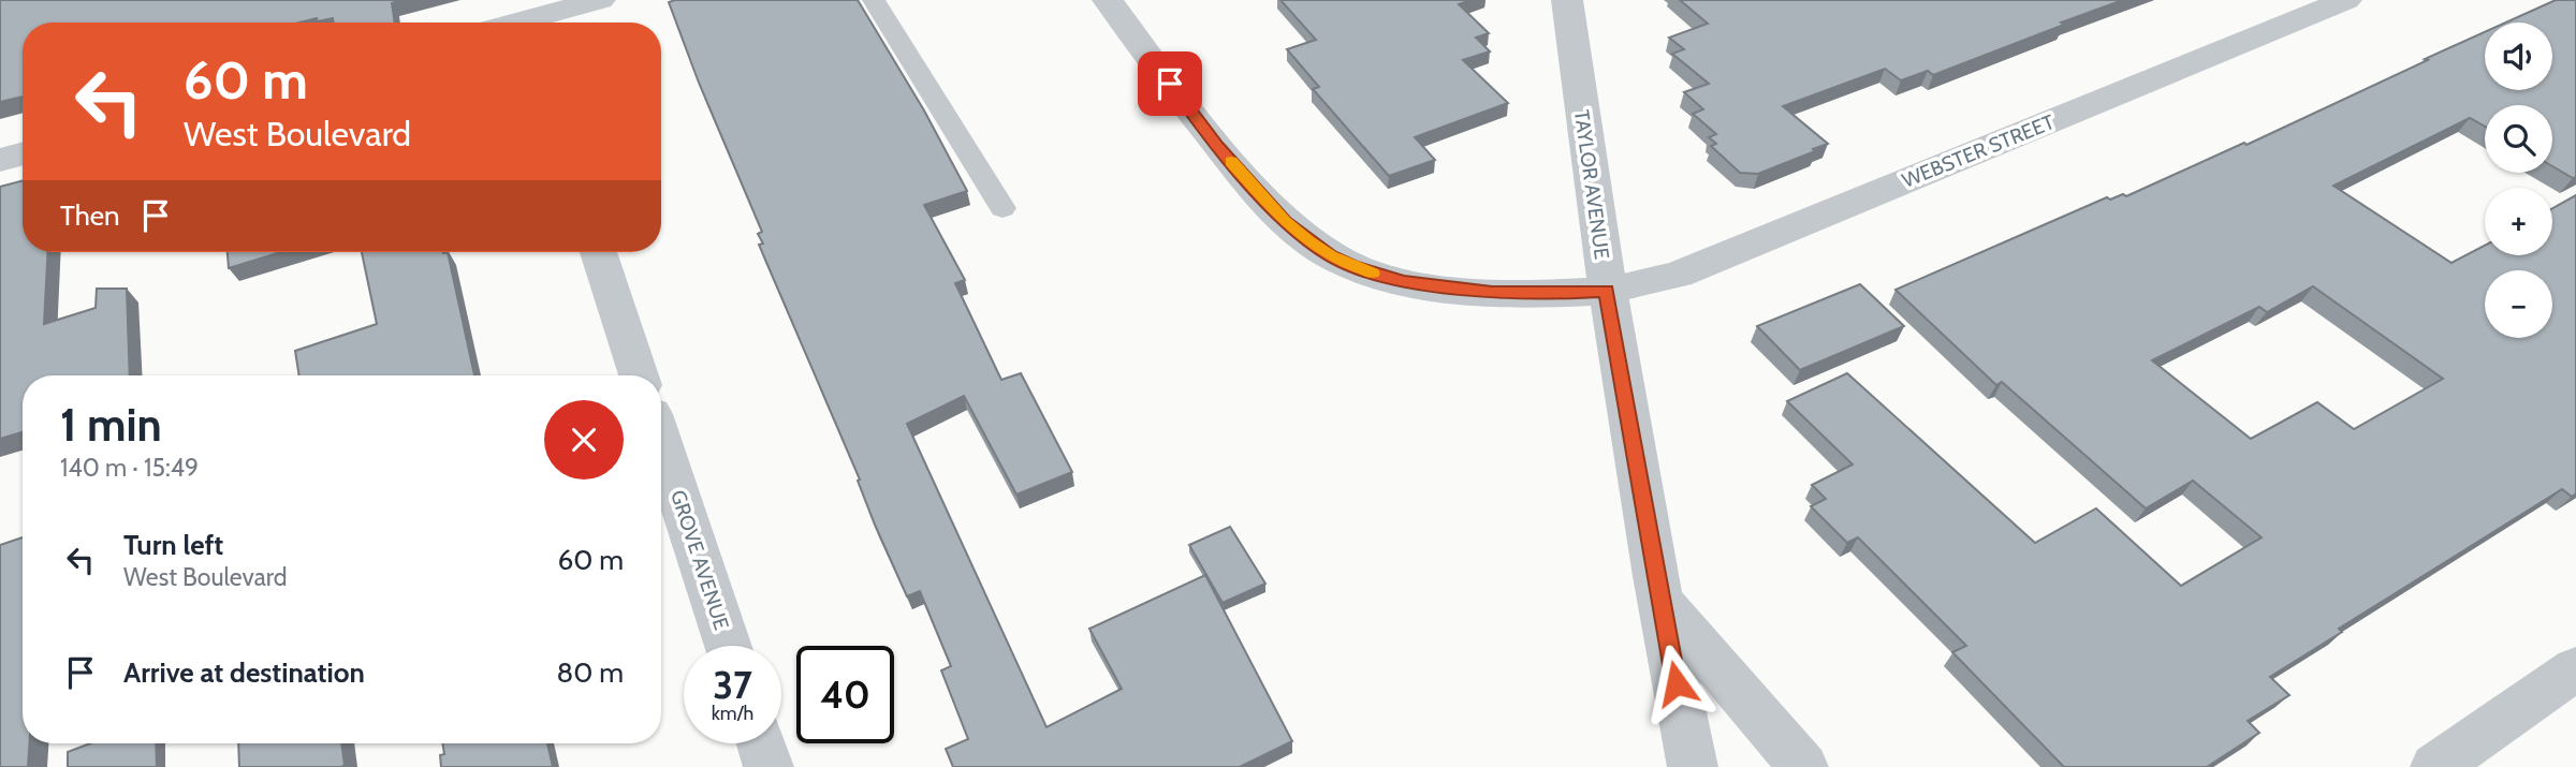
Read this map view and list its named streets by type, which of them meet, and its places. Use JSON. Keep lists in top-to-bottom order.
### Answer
{
  "streets": {
    "street": ["WEBSTER STREET", "TAYLOR AVENUE", "GROVE AVENUE"]
  },
  "crossings": [
    ["WEBSTER STREET", "TAYLOR AVENUE"]
  ],
  "page": {
    "map_buttons": ["+", "−"],
    "turn": ["60 m", "West Boulevard"],
    "then": "Then",
    "heading": ["1 min", "140 m · 15:49"],
    "list": [
      {
        "name": "Turn left",
        "note": "West Boulevard",
        "value": "60 m"
      },
      {
        "name": "Arrive at destination",
        "value": "80 m"
      }
    ],
    "speed": "37 km/h",
    "limit": "40"
  }
}
